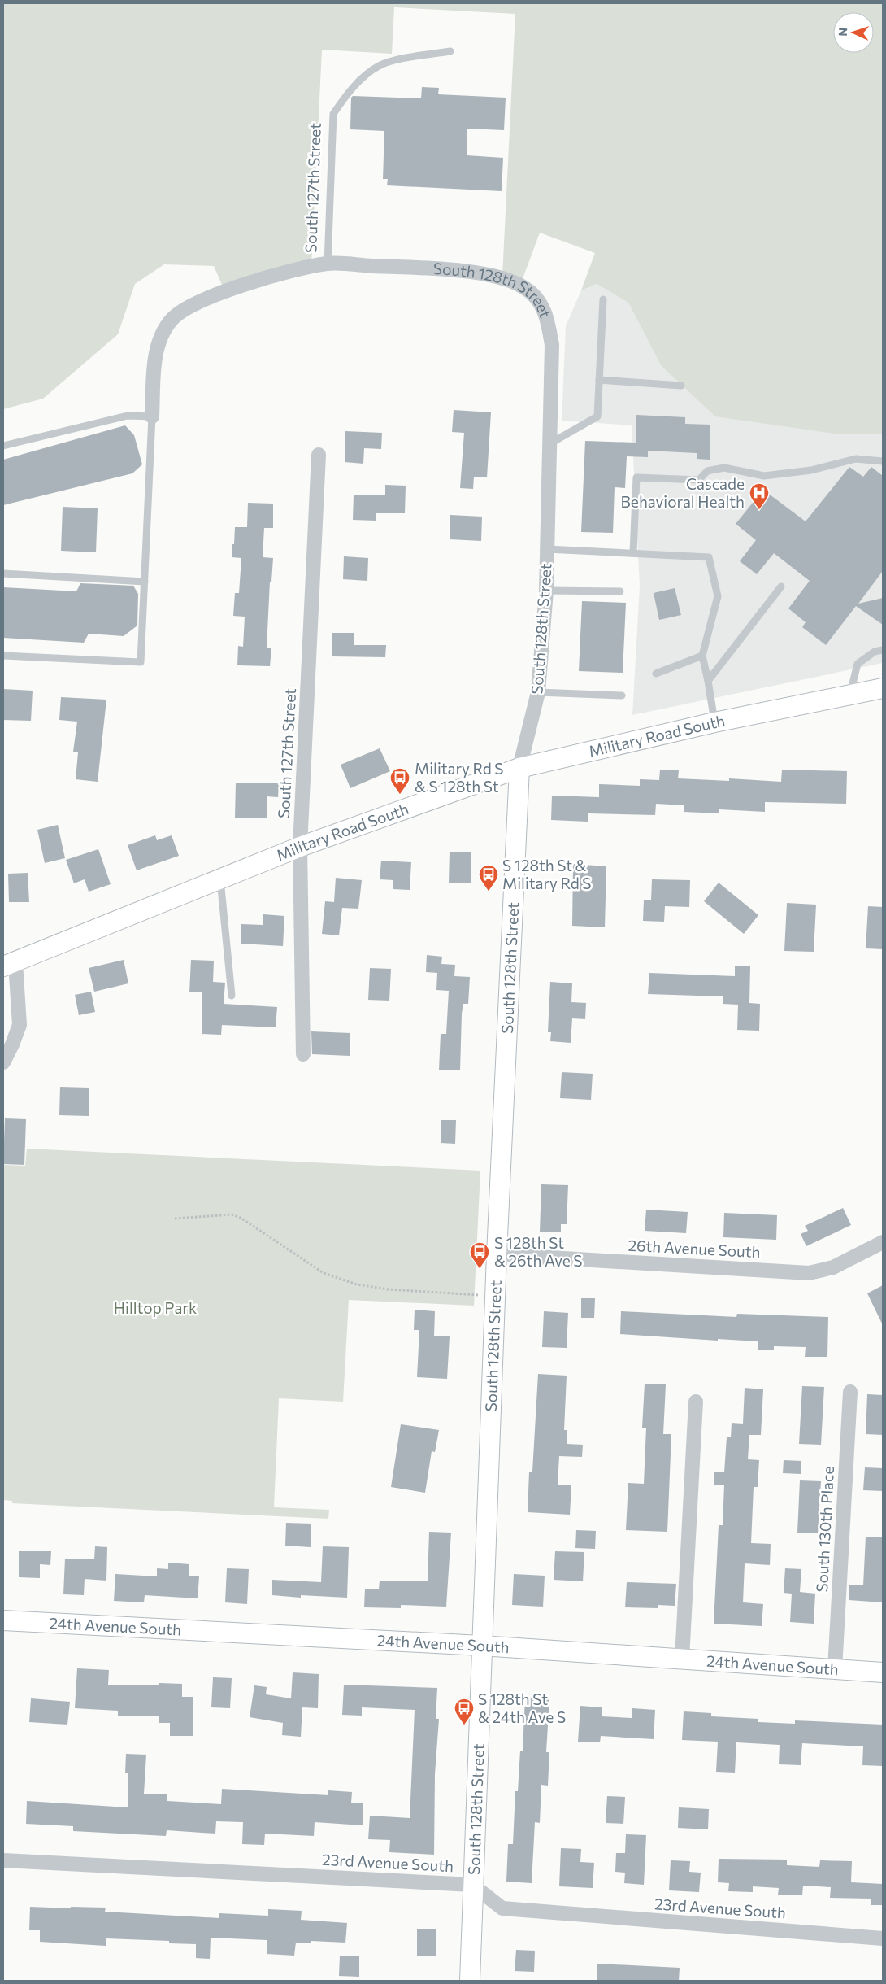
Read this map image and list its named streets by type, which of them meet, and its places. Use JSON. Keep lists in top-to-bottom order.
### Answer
{
  "streets": {
    "street": [
      "South 127th Street",
      "South 128th Street",
      "Military Road South",
      "26th Avenue South",
      "South 130th Place",
      "24th Avenue South",
      "23rd Avenue South"
    ]
  },
  "crossings": [
    ["South 127th Street", "South 128th Street"],
    ["South 127th Street", "Military Road South"],
    ["South 128th Street", "Military Road South"],
    ["South 128th Street", "26th Avenue South"],
    ["South 128th Street", "24th Avenue South"],
    ["South 128th Street", "23rd Avenue South"],
    ["South 130th Place", "24th Avenue South"]
  ],
  "parks": ["Hilltop Park"],
  "places": {
    "hospital": ["Cascade Behavioral Health"],
    "bus stop": [
      "Military Rd S & S 128th St",
      "S 128th St & Military Rd S",
      "S 128th St & 26th Ave S",
      "S 128th St & 24th Ave S"
    ]
  },
  "north": "left"
}
